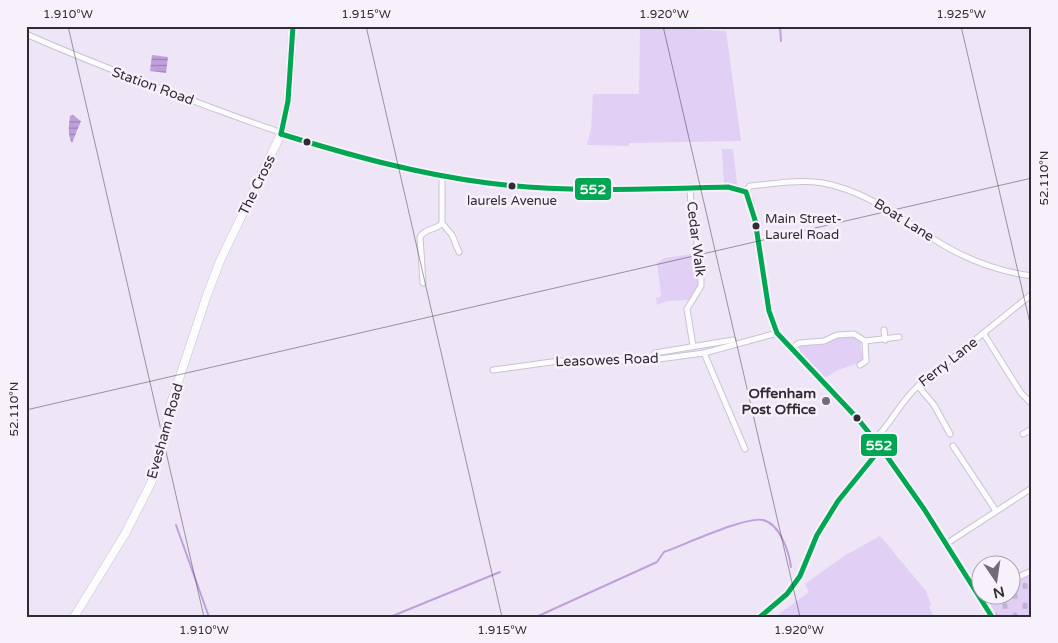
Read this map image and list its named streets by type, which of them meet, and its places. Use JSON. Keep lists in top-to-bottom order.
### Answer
{
  "streets": {
    "main road": ["The Cross", "Evesham Road"],
    "street": [
      "Station Road",
      "Boat Lane",
      "Cedar Walk",
      "Leasowes Road",
      "Ferry Lane"
    ]
  },
  "crossings": [
    ["Station Road", "The Cross"],
    ["Station Road", "Boat Lane"],
    ["Station Road", "Cedar Walk"],
    ["The Cross", "Evesham Road"]
  ],
  "places": ["laurels Avenue", "Main Street- Laurel Road", "Offenham Post Office"],
  "lines": ["transit line 552"],
  "north": "bottom",
  "coordinates": [
    "1.910°W",
    "1.915°W",
    "1.920°W",
    "1.925°W",
    "52.110°N"
  ]
}
